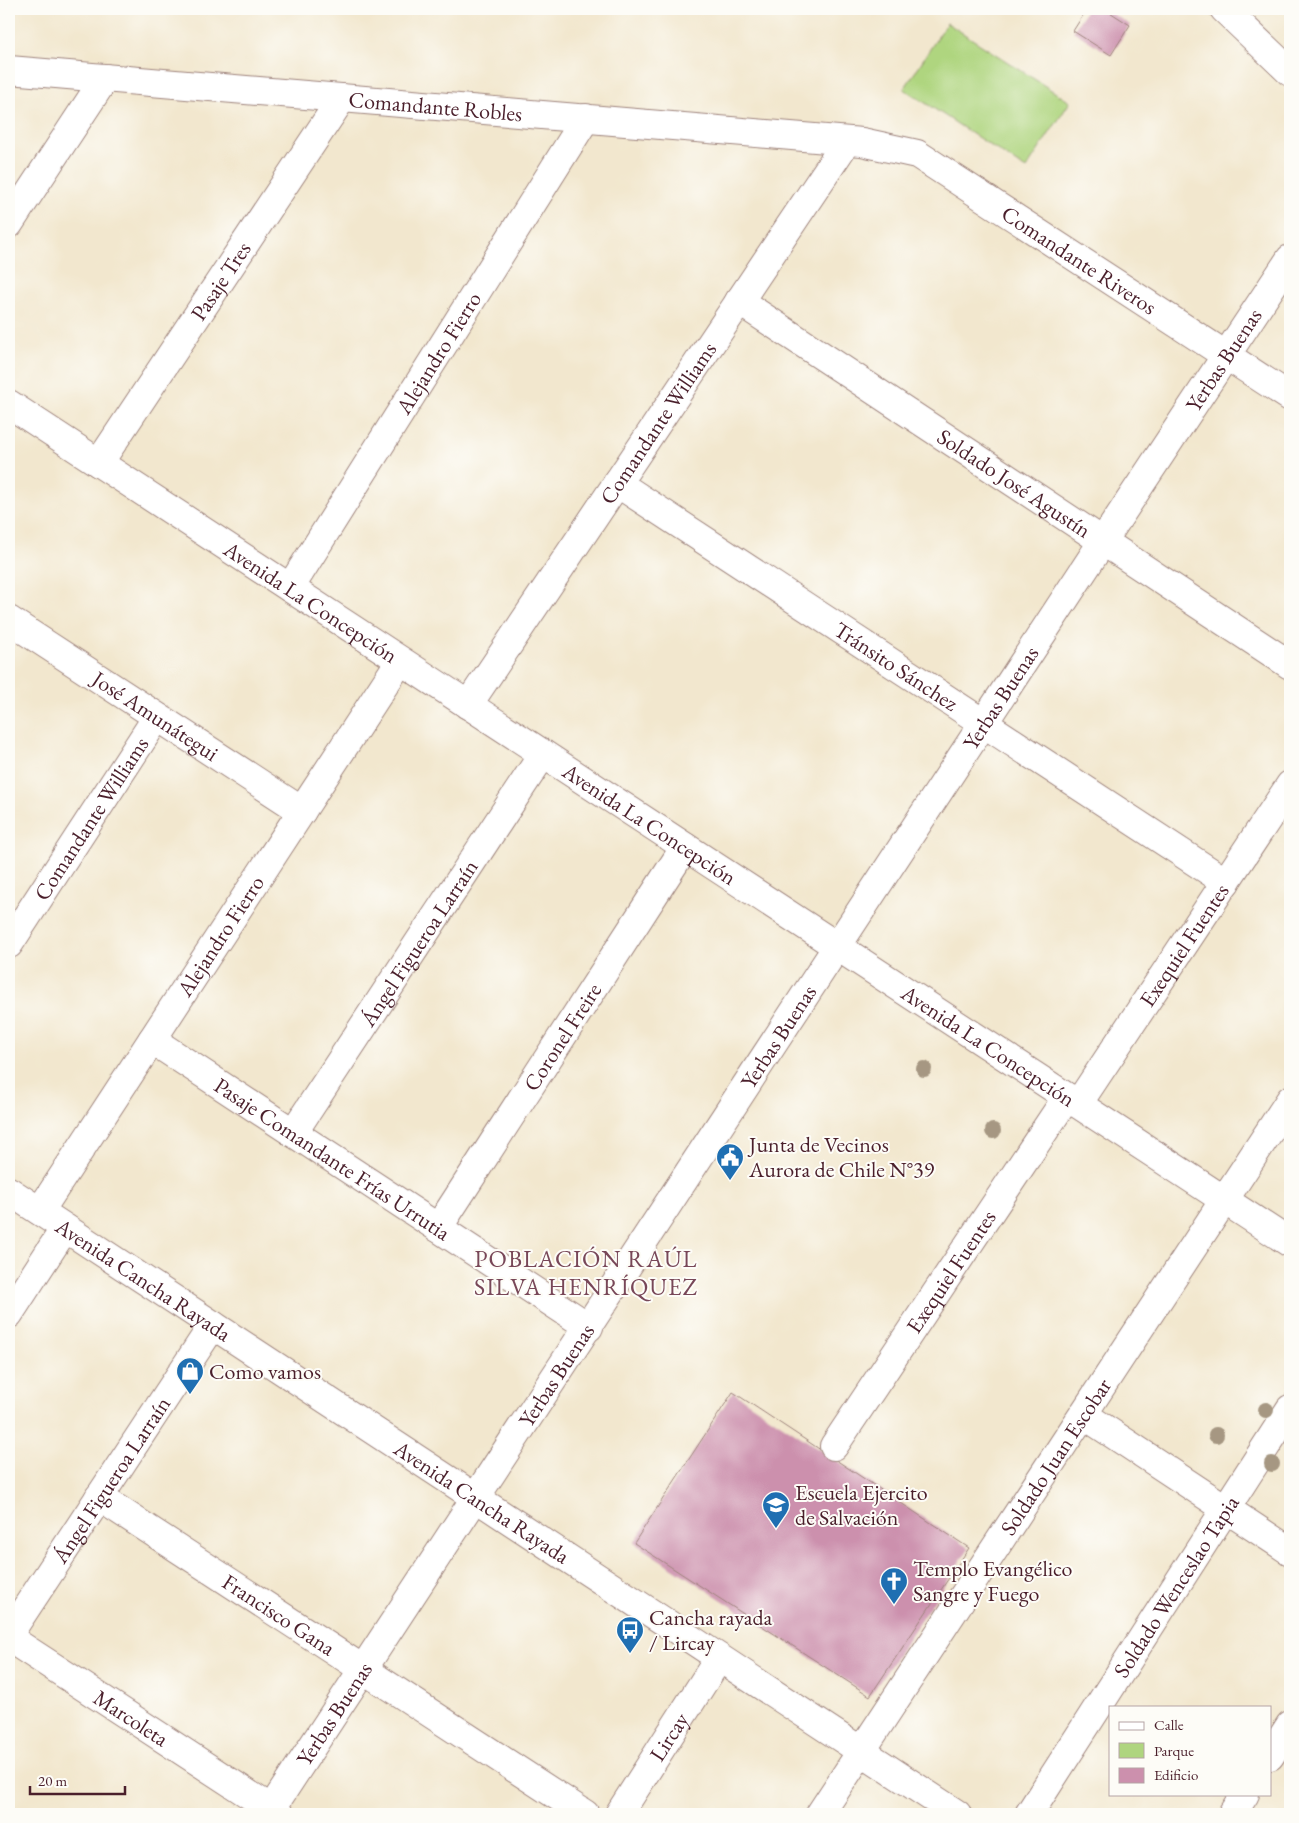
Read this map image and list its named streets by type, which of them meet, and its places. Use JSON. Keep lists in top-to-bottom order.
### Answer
{
  "streets": {
    "street": [
      "Comandante Robles",
      "Comandante Riveros",
      "Pasaje Tres",
      "Alejandro Fierro",
      "Yerbas Buenas",
      "Comandante Williams",
      "Soldado José Agustín",
      "Avenida La Concepción",
      "Tránsito Sánchez",
      "José Amunátegui",
      "Ángel Figueroa Larraín",
      "Exequiel Fuentes",
      "Coronel Freire",
      "Pasaje Comandante Frías Urrutia",
      "Avenida Cancha Rayada",
      "Soldado Juan Escobar",
      "Soldado Wenceslao Tapia",
      "Francisco Gana",
      "Marcoleta",
      "Lircay"
    ]
  },
  "crossings": [
    ["Comandante Robles", "Comandante Riveros"],
    ["Comandante Robles", "Pasaje Tres"],
    ["Comandante Robles", "Alejandro Fierro"],
    ["Comandante Robles", "Comandante Williams"],
    ["Comandante Riveros", "Yerbas Buenas"],
    ["Comandante Riveros", "Comandante Williams"],
    ["Pasaje Tres", "Avenida La Concepción"],
    ["Alejandro Fierro", "Avenida La Concepción"],
    ["Alejandro Fierro", "José Amunátegui"],
    ["Alejandro Fierro", "Pasaje Comandante Frías Urrutia"],
    ["Alejandro Fierro", "Avenida Cancha Rayada"],
    ["Yerbas Buenas", "Soldado José Agustín"],
    ["Yerbas Buenas", "Avenida La Concepción"],
    ["Yerbas Buenas", "Tránsito Sánchez"],
    ["Yerbas Buenas", "Pasaje Comandante Frías Urrutia"],
    ["Yerbas Buenas", "Avenida Cancha Rayada"],
    ["Yerbas Buenas", "Francisco Gana"],
    ["Yerbas Buenas", "Marcoleta"],
    ["Comandante Williams", "Soldado José Agustín"],
    ["Comandante Williams", "Avenida La Concepción"],
    ["Comandante Williams", "Tránsito Sánchez"],
    ["Comandante Williams", "José Amunátegui"],
    ["Avenida La Concepción", "Ángel Figueroa Larraín"],
    ["Avenida La Concepción", "Exequiel Fuentes"],
    ["Avenida La Concepción", "Coronel Freire"],
    ["Avenida La Concepción", "Soldado Juan Escobar"],
    ["Tránsito Sánchez", "Exequiel Fuentes"],
    ["Ángel Figueroa Larraín", "Pasaje Comandante Frías Urrutia"],
    ["Ángel Figueroa Larraín", "Avenida Cancha Rayada"],
    ["Ángel Figueroa Larraín", "Francisco Gana"],
    ["Coronel Freire", "Pasaje Comandante Frías Urrutia"],
    ["Avenida Cancha Rayada", "Soldado Juan Escobar"],
    ["Avenida Cancha Rayada", "Lircay"]
  ],
  "districts": ["POBLACIÓN RAÚL SILVA HENRÍQUEZ"],
  "places": {
    "public building": ["Junta de Vecinos Aurora de Chile N°39"],
    "shop": ["Como vamos"],
    "school or university": ["Escuela Ejercito de Salvación"],
    "church": ["Templo Evangélico Sangre y Fuego"],
    "bus stop": ["Cancha rayada / Lircay"]
  },
  "legend": ["Calle", "Parque", "Edificio"],
  "scale_bar": "20 m"
}
